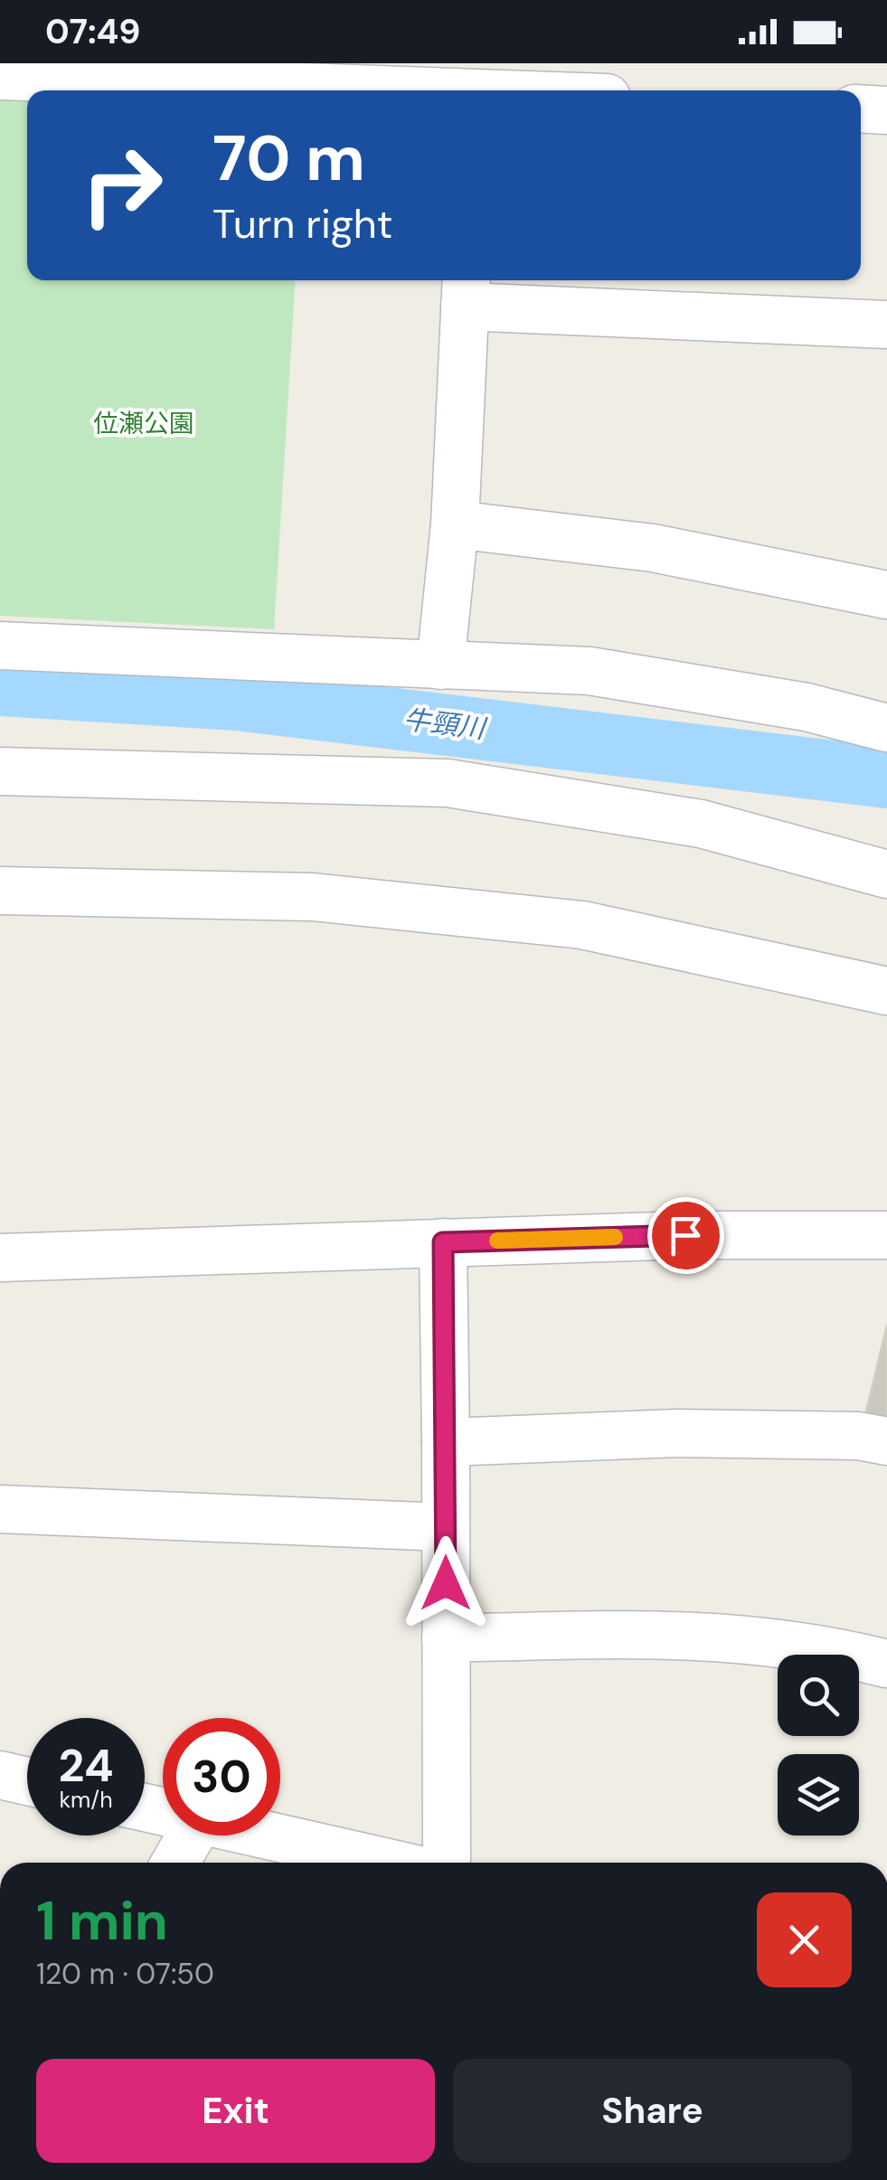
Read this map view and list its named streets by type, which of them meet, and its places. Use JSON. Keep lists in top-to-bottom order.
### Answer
{
  "water": ["牛頸川"],
  "parks": ["位瀬公園"],
  "page": {
    "status": "07:49",
    "turn": ["70 m", "Turn right"],
    "speed": "24 km/h",
    "limit": "30",
    "heading": ["1 min", "120 m · 07:50"],
    "buttons": ["Exit", "Share"]
  }
}
